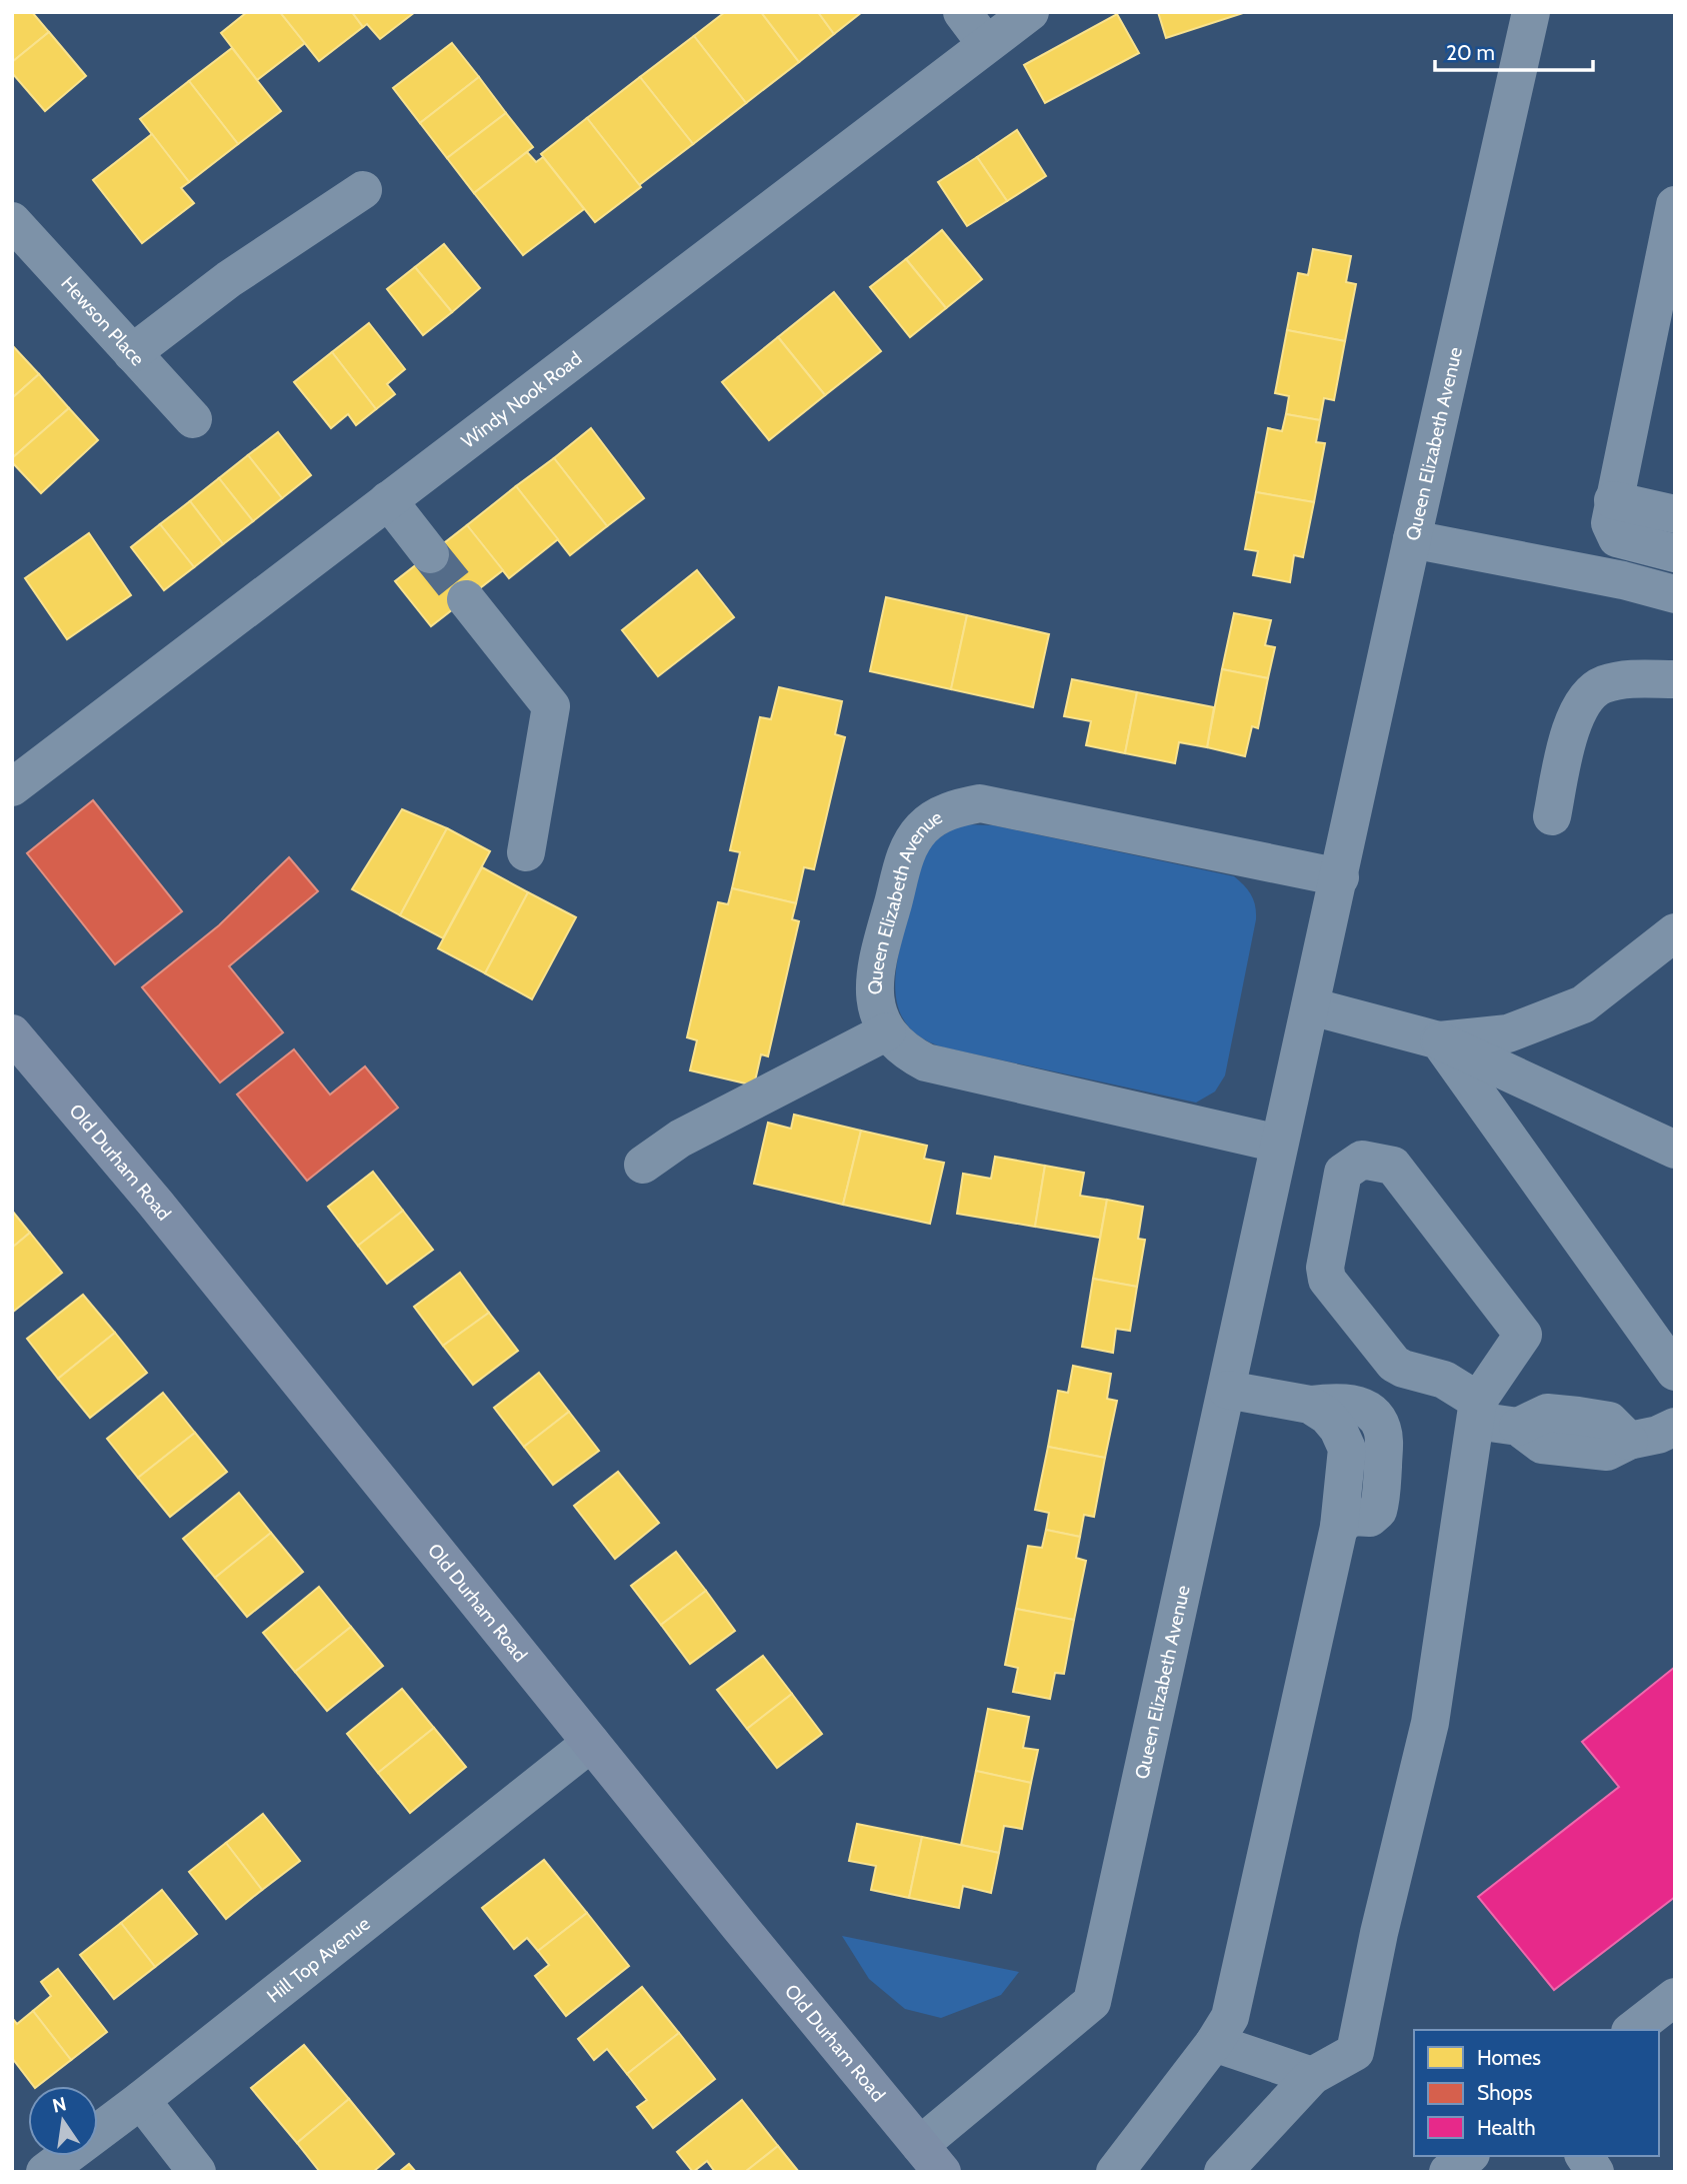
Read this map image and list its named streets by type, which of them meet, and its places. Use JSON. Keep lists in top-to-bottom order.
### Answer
{
  "streets": {
    "main road": ["Old Durham Road"],
    "street": [
      "Hewson Place",
      "Windy Nook Road",
      "Queen Elizabeth Avenue",
      "Hill Top Avenue"
    ]
  },
  "crossings": [
    ["Queen Elizabeth Avenue", "Old Durham Road"],
    ["Old Durham Road", "Hill Top Avenue"]
  ],
  "legend": ["Homes", "Shops", "Health"],
  "scale_bar": "20 m",
  "north": "top"
}
